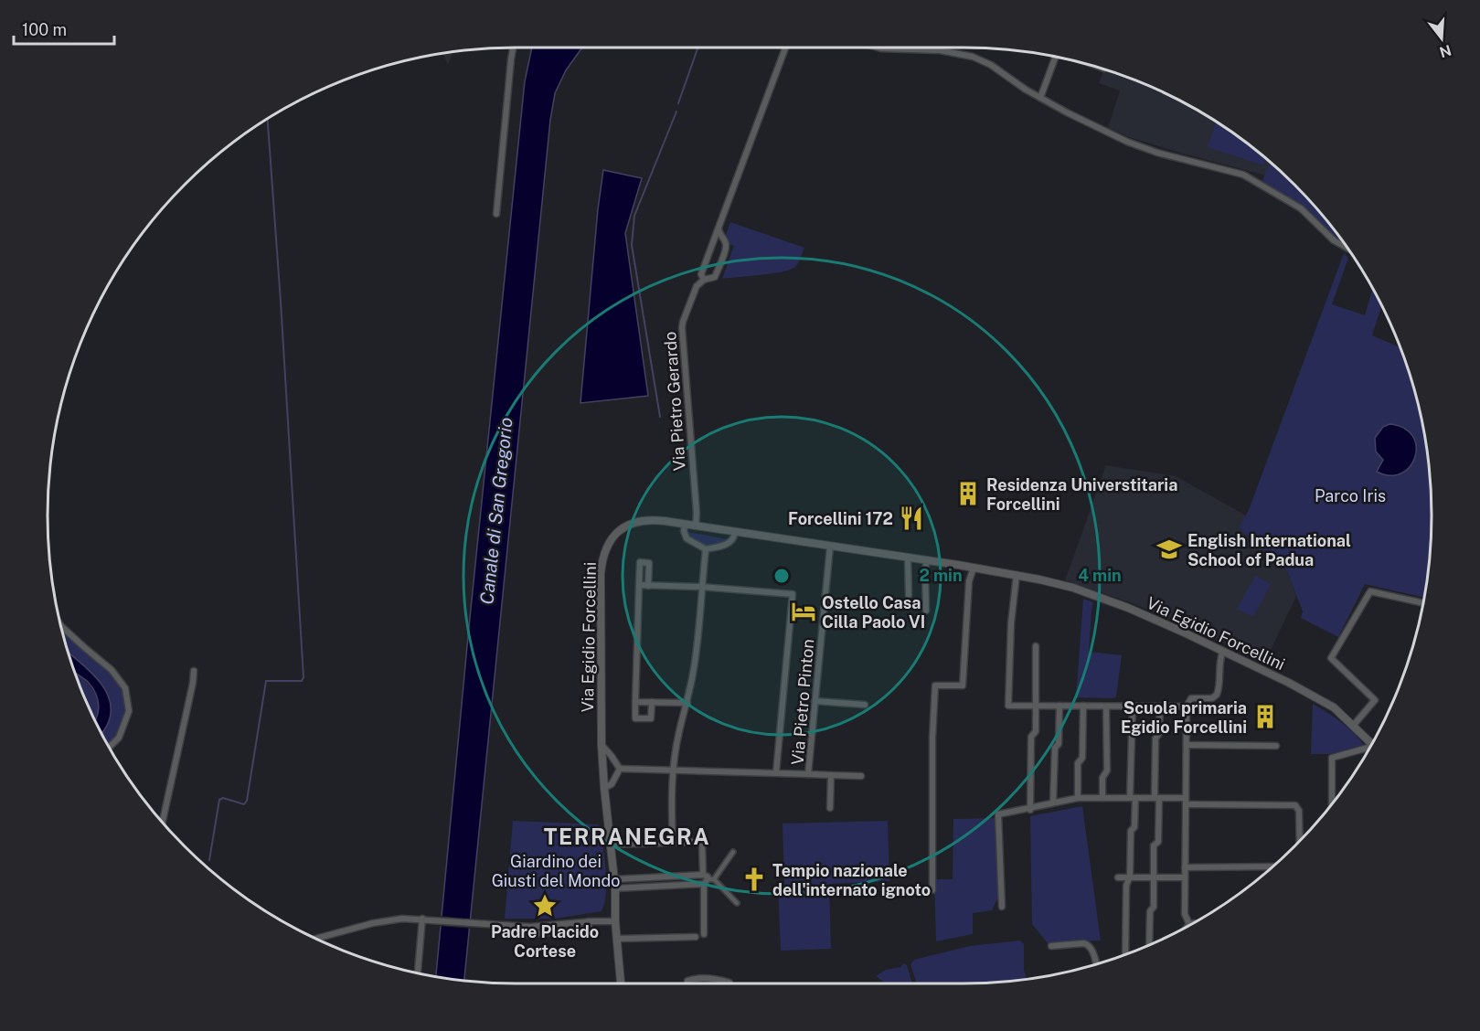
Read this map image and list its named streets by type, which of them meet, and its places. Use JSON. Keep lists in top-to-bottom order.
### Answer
{
  "streets": {
    "street": ["Via Pietro Gerardo", "Via Egidio Forcellini", "Via Pietro Pinton"]
  },
  "crossings": [
    ["Via Pietro Gerardo", "Via Egidio Forcellini"],
    ["Via Egidio Forcellini", "Via Pietro Pinton"]
  ],
  "districts": ["TERRANEGRA"],
  "water": ["Canale di San Gregorio"],
  "parks": ["Parco Iris", "Giardino dei Giusti del Mondo"],
  "places": {
    "building": ["Residenza Universtitaria Forcellini", "Scuola primaria Egidio Forcellini"],
    "restaurant": ["Forcellini 172"],
    "school or university": ["English International School of Padua"],
    "hotel": ["Ostello Casa Cilla Paolo VI"],
    "church": ["Tempio nazionale dell'internato ignoto"],
    "place": ["Padre Placido Cortese"]
  },
  "scale_bar": "100 m",
  "north": "bottom",
  "rings": ["2 min", "4 min"]
}
